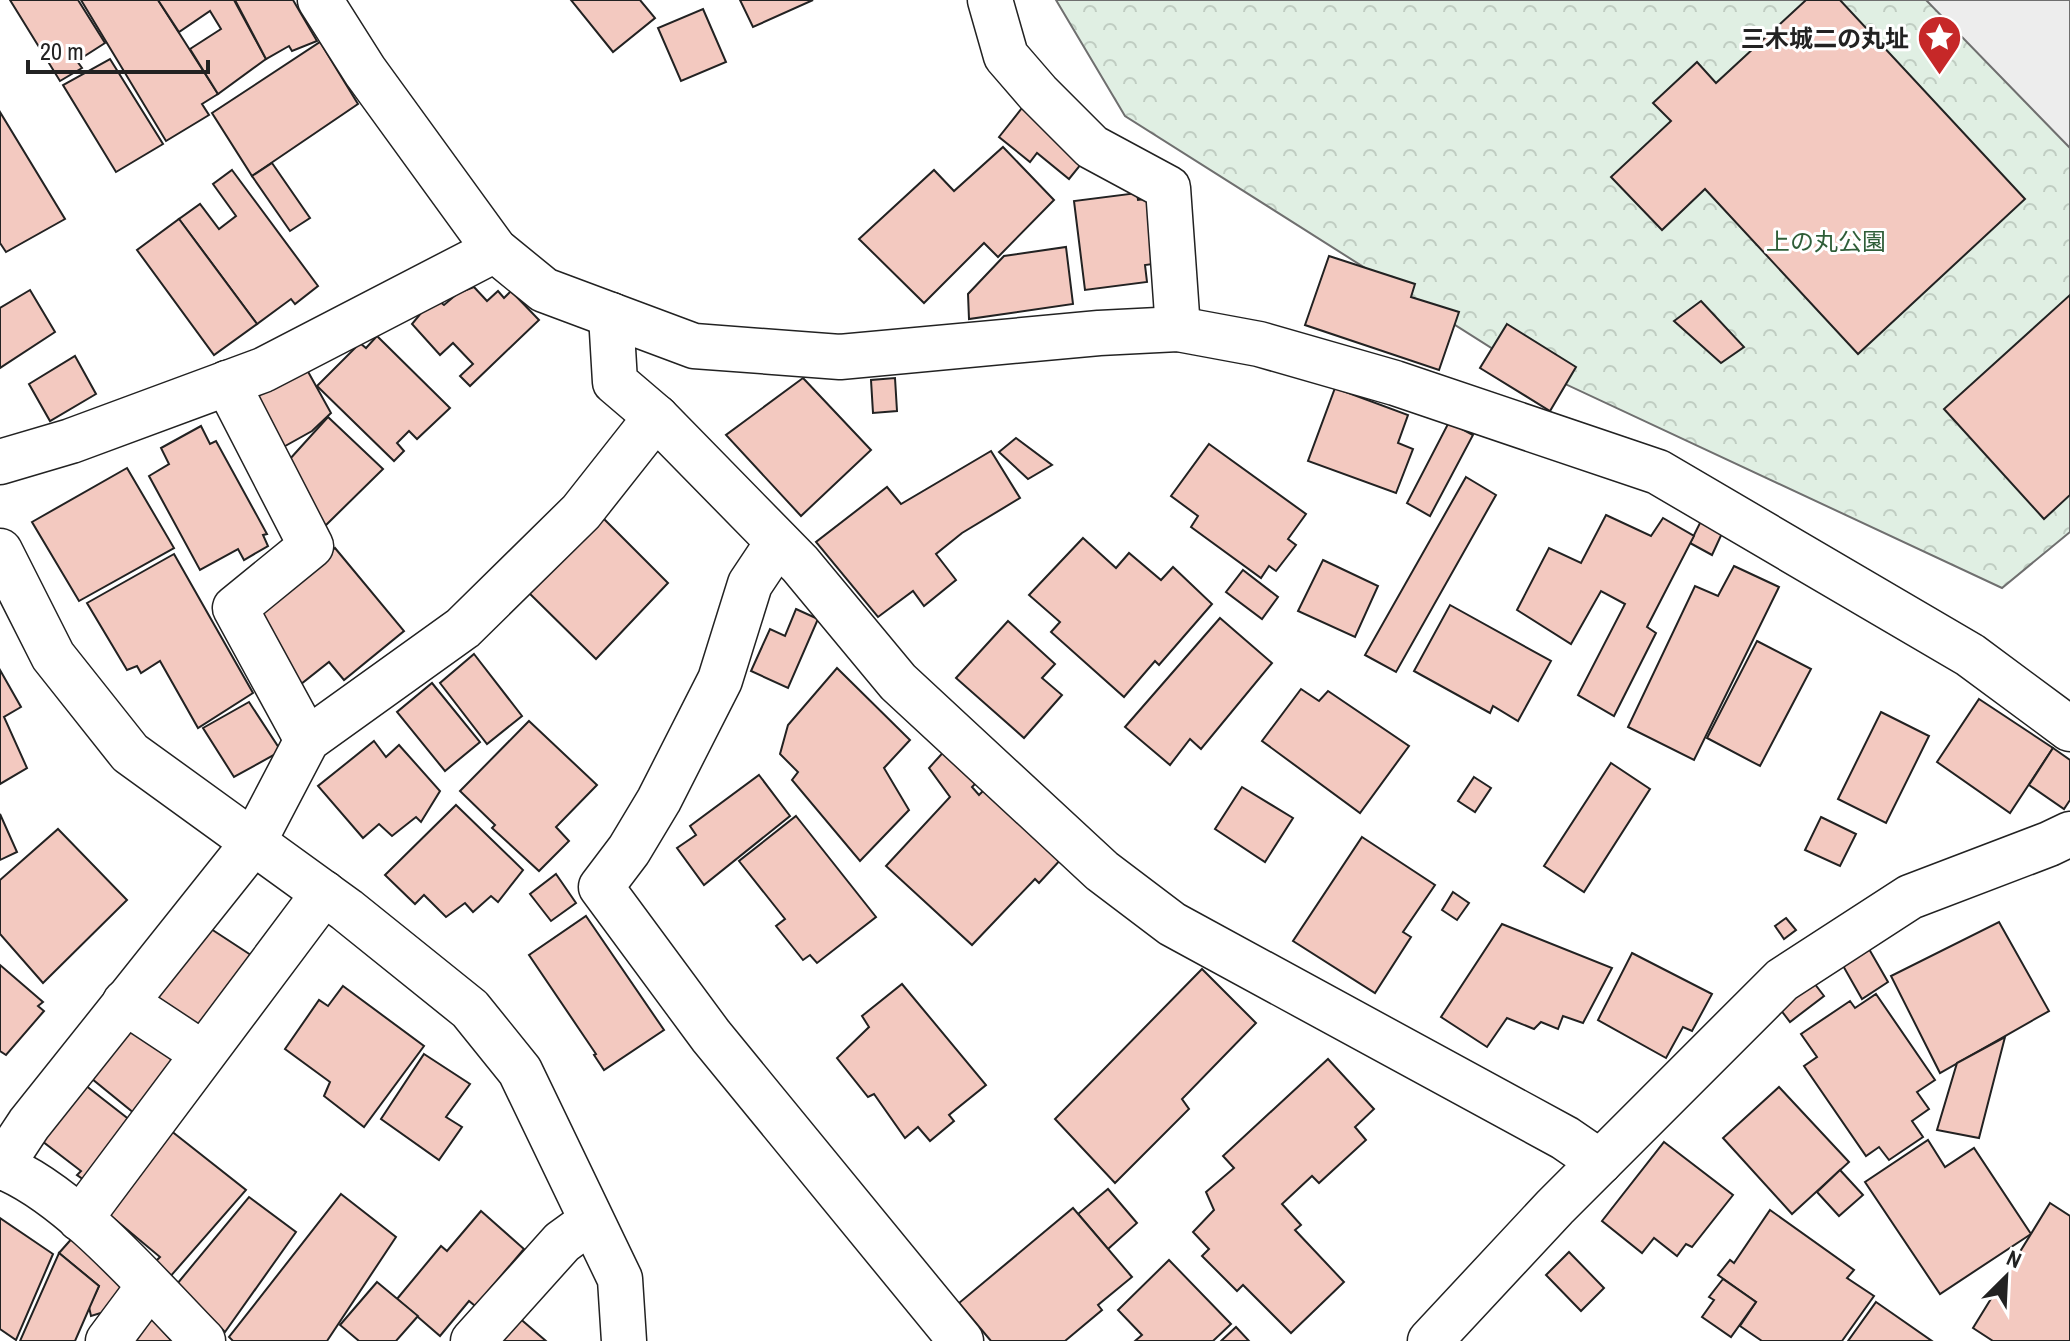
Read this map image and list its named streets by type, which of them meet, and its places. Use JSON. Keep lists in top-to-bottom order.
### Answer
{
  "parks": ["上の丸公園"],
  "places": {
    "place": ["三木城二の丸址"]
  },
  "scale_bar": "20 m",
  "north": "top right"
}
